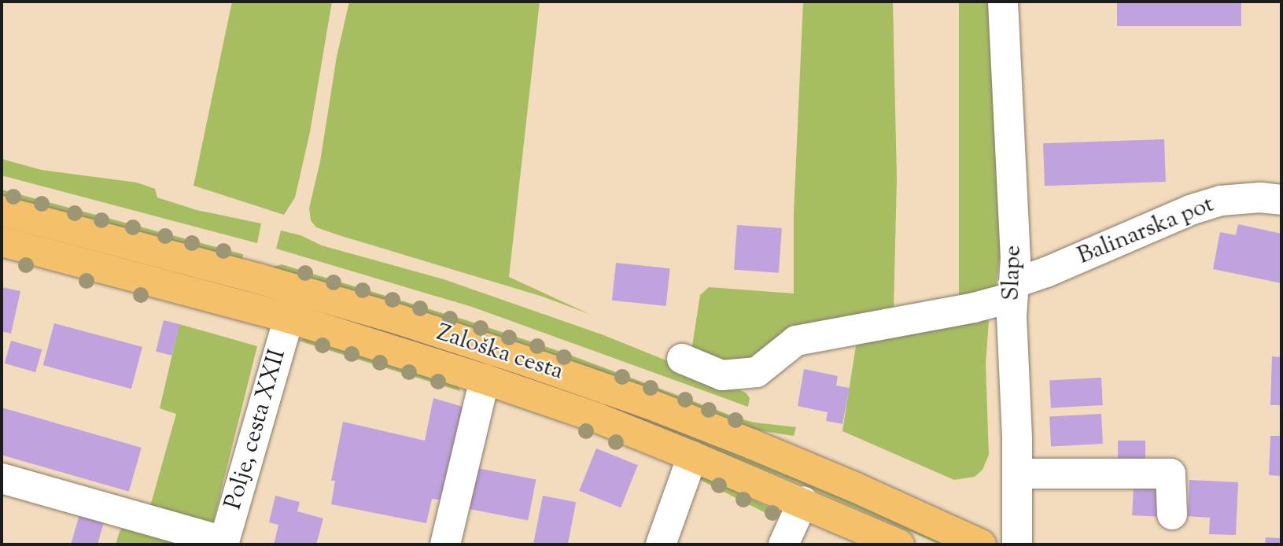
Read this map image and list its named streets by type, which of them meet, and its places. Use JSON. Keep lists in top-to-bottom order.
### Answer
{
  "streets": {
    "main road": ["Zaloška cesta"],
    "street": ["Balinarska pot", "Slape", "Polje, cesta XXII"]
  },
  "crossings": [
    ["Balinarska pot", "Slape"],
    ["Zaloška cesta", "Polje, cesta XXII"]
  ]
}
